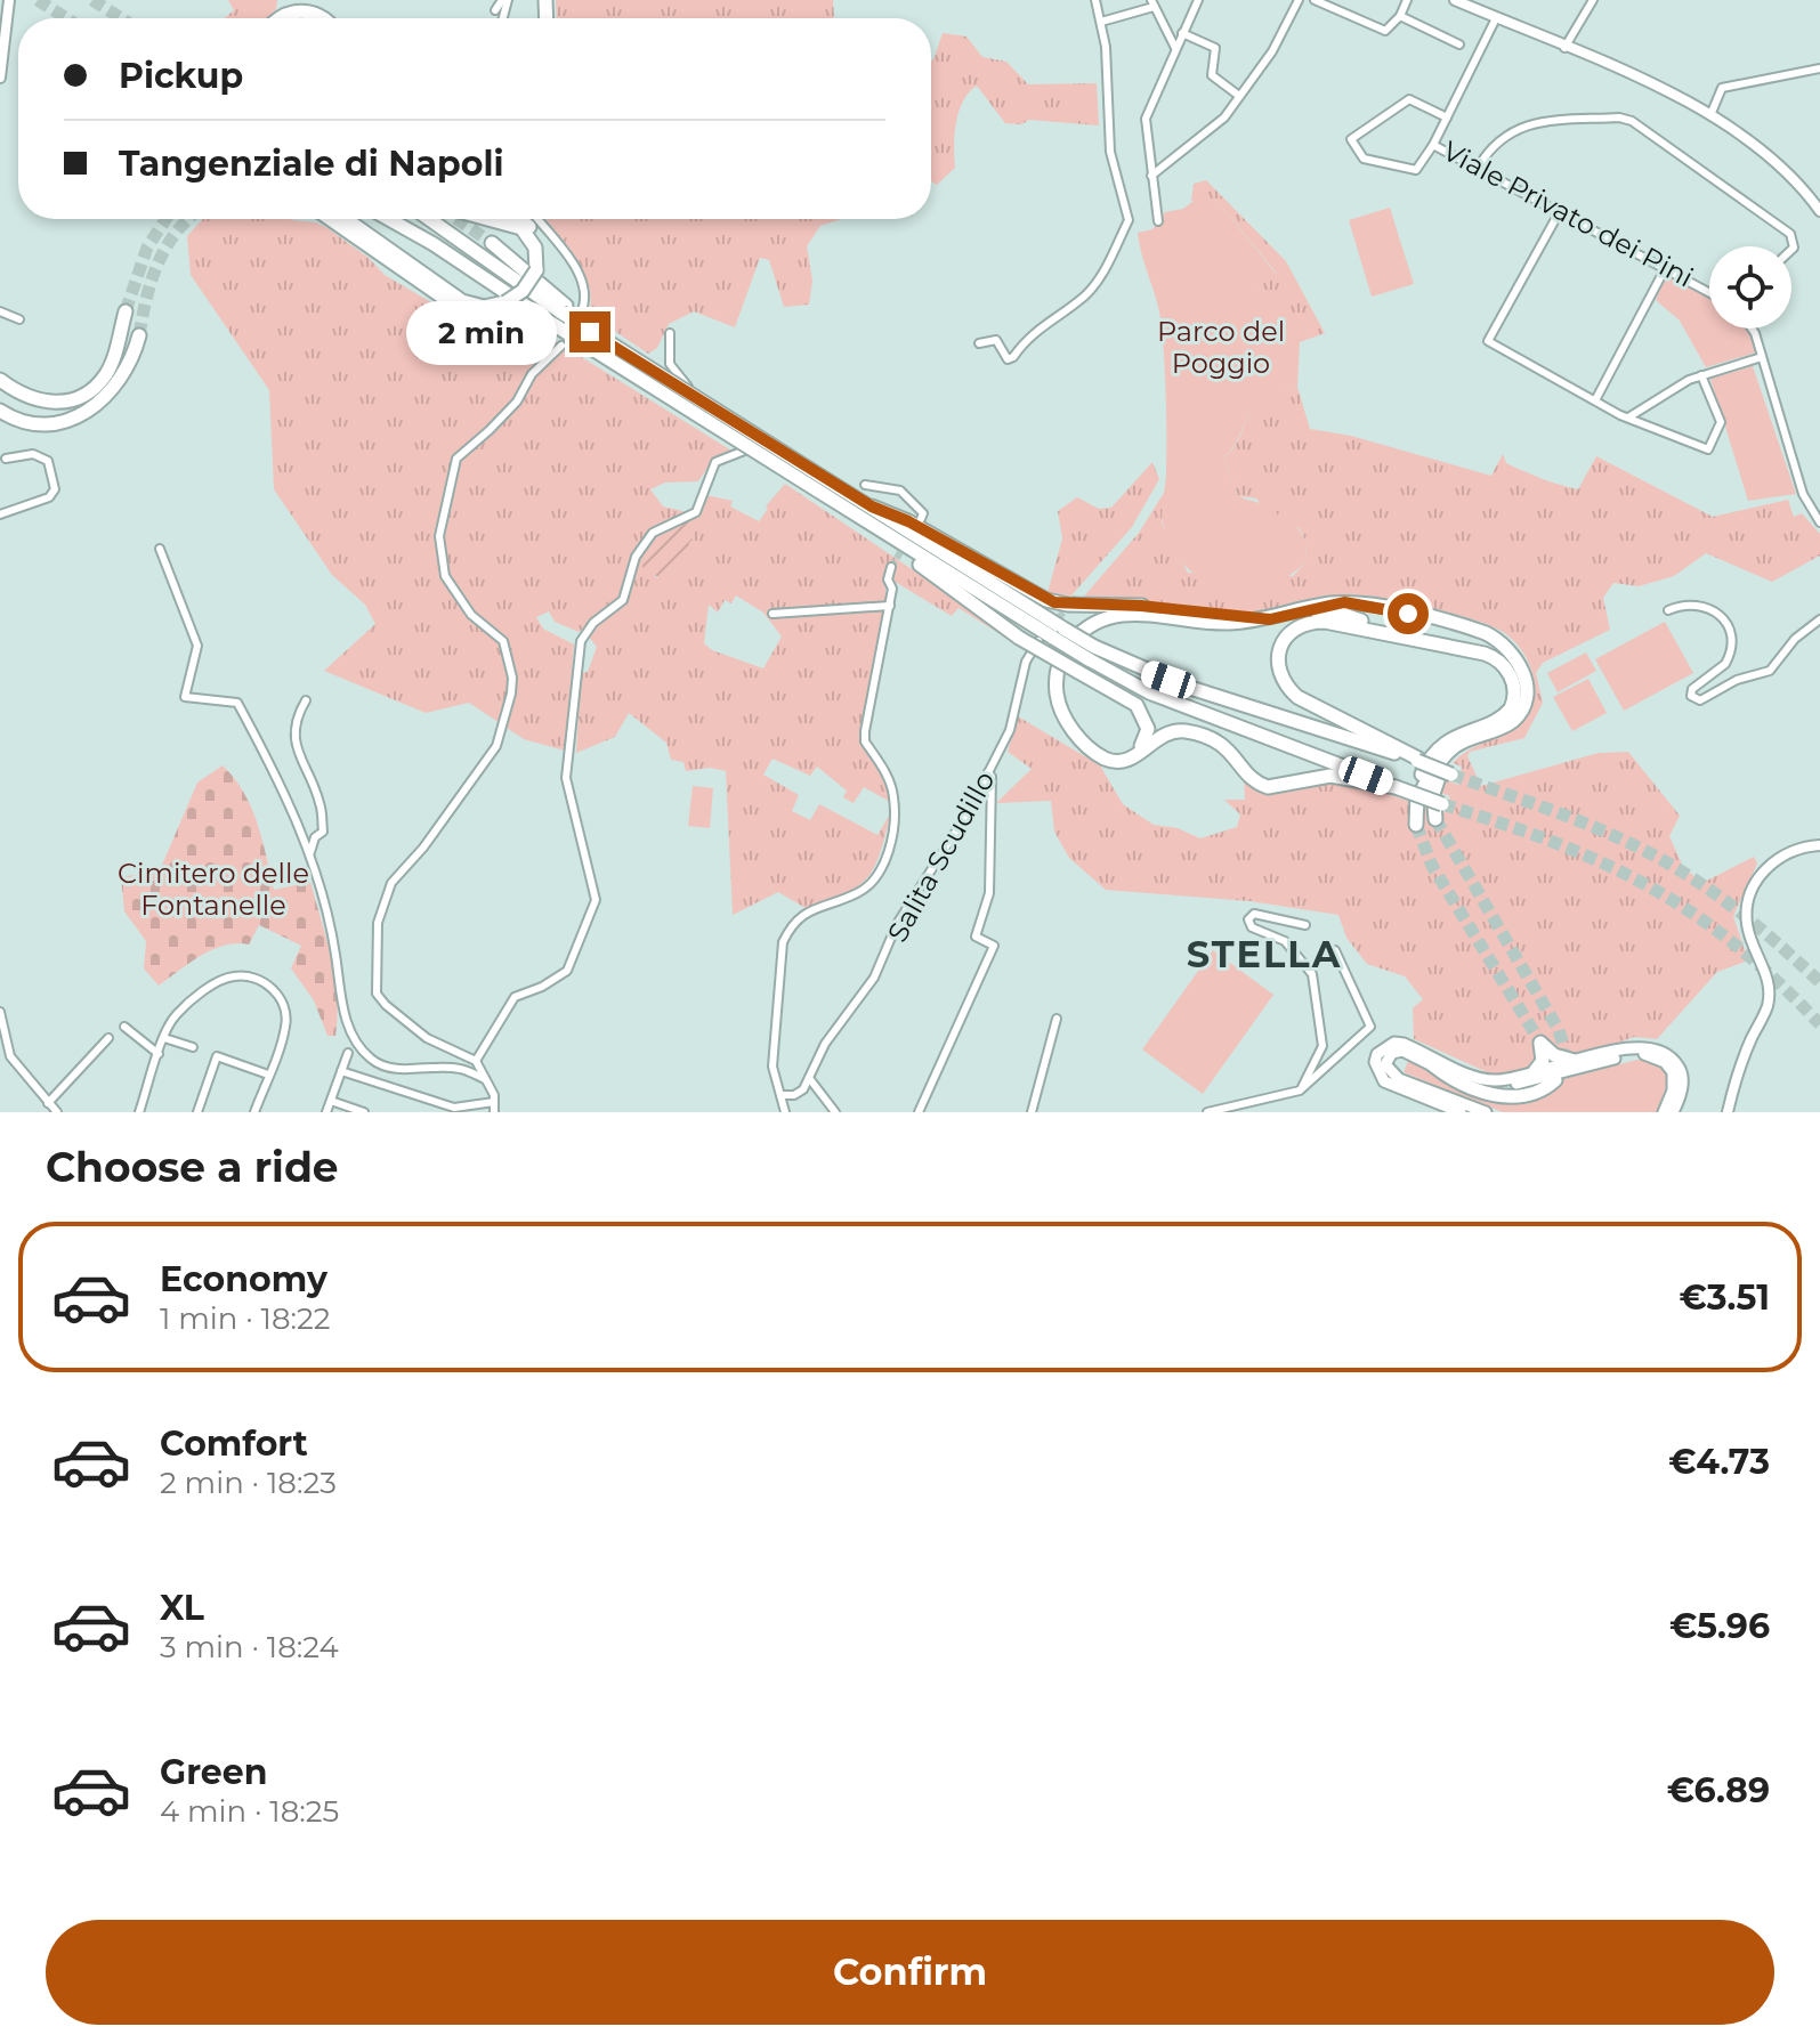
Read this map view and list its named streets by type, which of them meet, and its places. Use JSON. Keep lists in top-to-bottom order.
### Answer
{
  "streets": {
    "street": ["Viale Privato dei Pini", "Salita Scudillo"]
  },
  "districts": ["STELLA"],
  "parks": ["Parco del Poggio", "Cimitero delle Fontanelle"],
  "page": {
    "banner": ["Pickup", "Tangenziale di Napoli"],
    "bubble": "2 min",
    "heading": "Choose a ride",
    "list": [
      {
        "name": "Economy",
        "note": "1 min · 18:22",
        "value": "€3.51"
      },
      {
        "name": "Comfort",
        "note": "2 min · 18:23",
        "value": "€4.73"
      },
      {
        "name": "XL",
        "note": "3 min · 18:24",
        "value": "€5.96"
      },
      {
        "name": "Green",
        "note": "4 min · 18:25",
        "value": "€6.89"
      }
    ],
    "buttons": "Confirm"
  }
}
